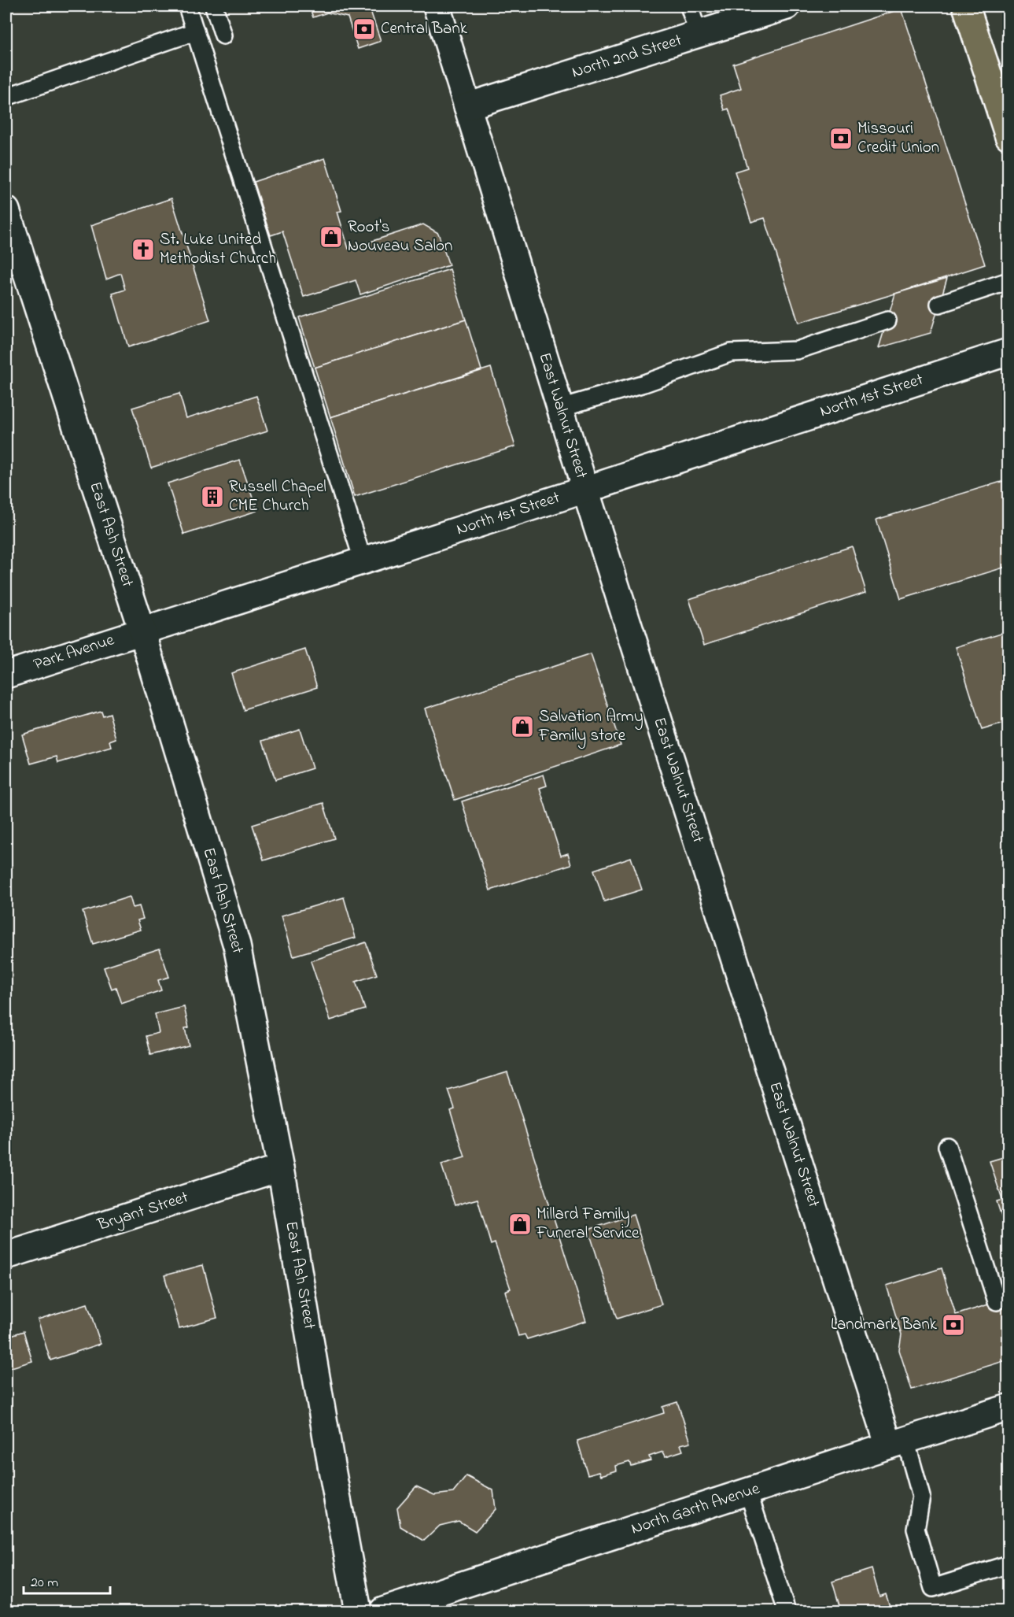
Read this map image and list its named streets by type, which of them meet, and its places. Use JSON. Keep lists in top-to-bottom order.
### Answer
{
  "streets": {
    "street": [
      "North 2nd Street",
      "North 1st Street",
      "East Walnut Street",
      "East Ash Street",
      "Park Avenue",
      "Bryant Street",
      "North Garth Avenue"
    ]
  },
  "crossings": [
    ["North 2nd Street", "East Walnut Street"],
    ["North 1st Street", "East Walnut Street"],
    ["North 1st Street", "East Ash Street"],
    ["North 1st Street", "Park Avenue"],
    ["East Walnut Street", "North Garth Avenue"],
    ["East Ash Street", "Park Avenue"],
    ["East Ash Street", "Bryant Street"]
  ],
  "places": {
    "bank": ["Central Bank", "Missouri Credit Union", "Landmark Bank"],
    "shop": ["Root's Nouveau Salon", "Salvation Army Family store", "Millard Family Funeral Service"],
    "church": ["St. Luke United Methodist Church"],
    "building": ["Russell Chapel CME Church"]
  },
  "scale_bar": "20 m"
}
